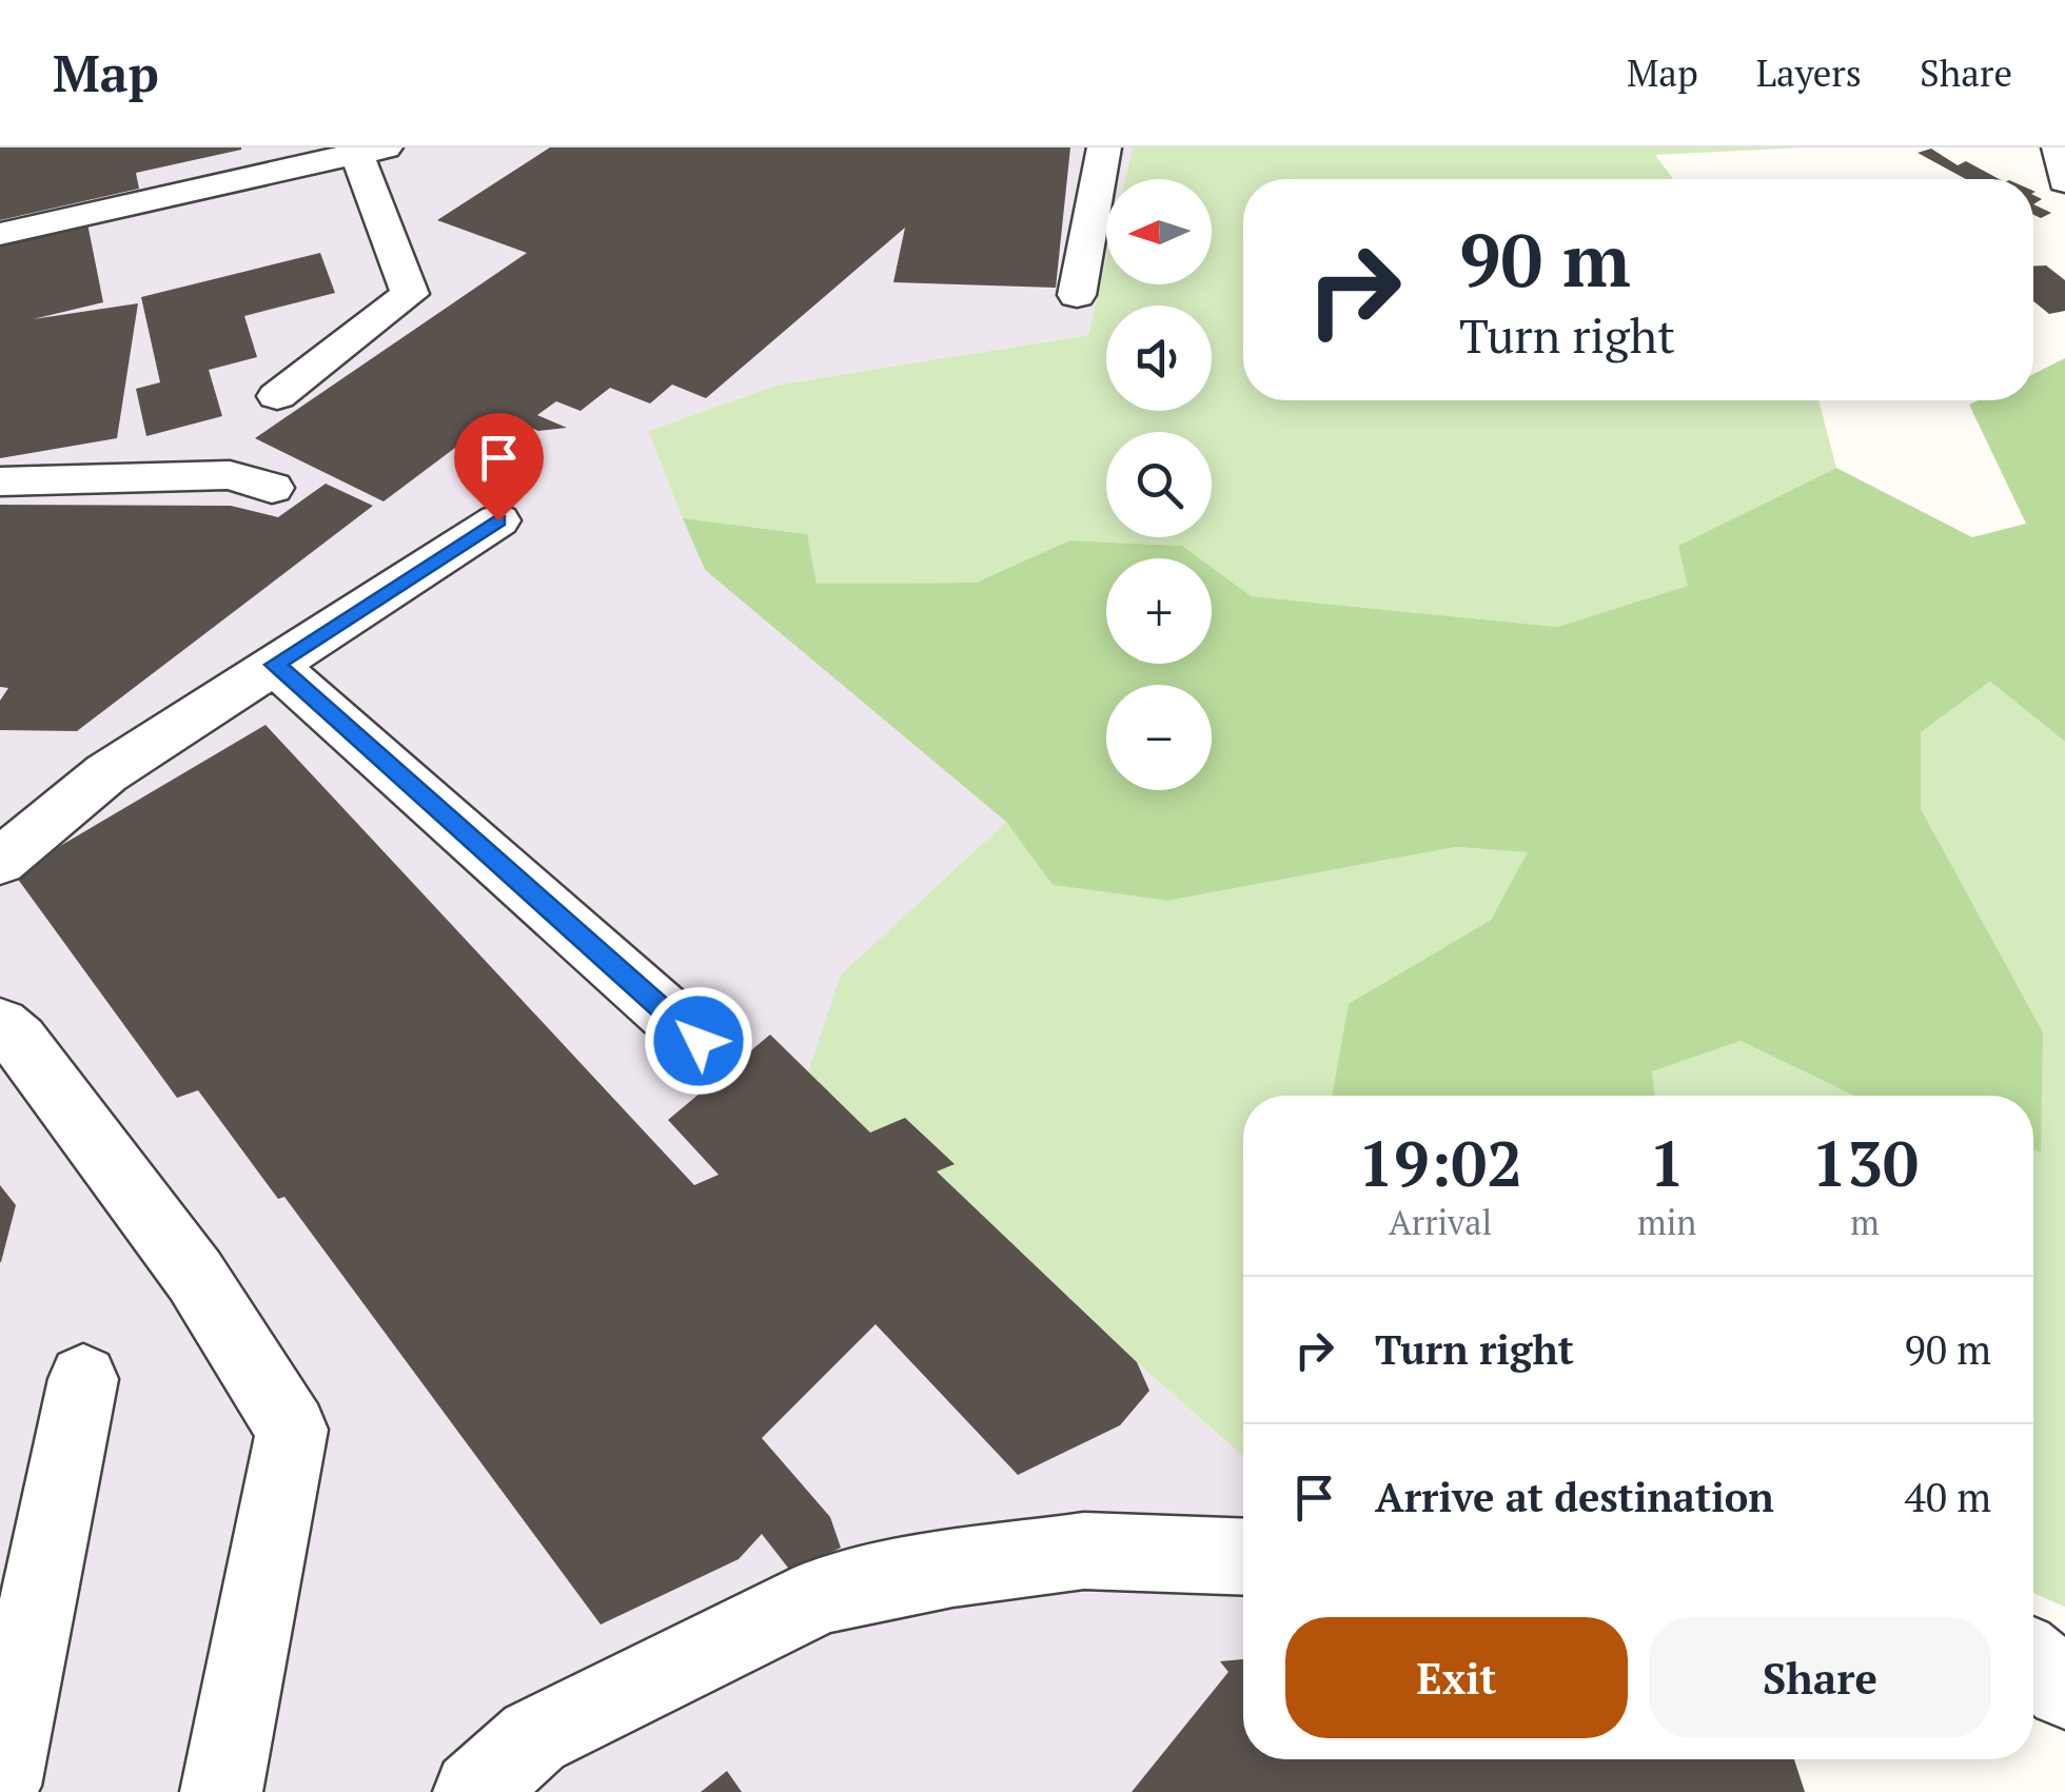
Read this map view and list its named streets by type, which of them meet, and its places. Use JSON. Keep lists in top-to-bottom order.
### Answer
{
  "north": "left",
  "page": {
    "header": "Map",
    "nav": ["Map", "Layers", "Share"],
    "map_buttons": ["+", "−"],
    "turn": ["90 m", "Turn right"],
    "eta": [
      "19:02",
      "Arrival",
      "1",
      "min",
      "130",
      "m"
    ],
    "list": [
      {
        "name": "Turn right",
        "value": "90 m"
      },
      {
        "name": "Arrive at destination",
        "value": "40 m"
      }
    ],
    "buttons": ["Exit", "Share"]
  }
}
